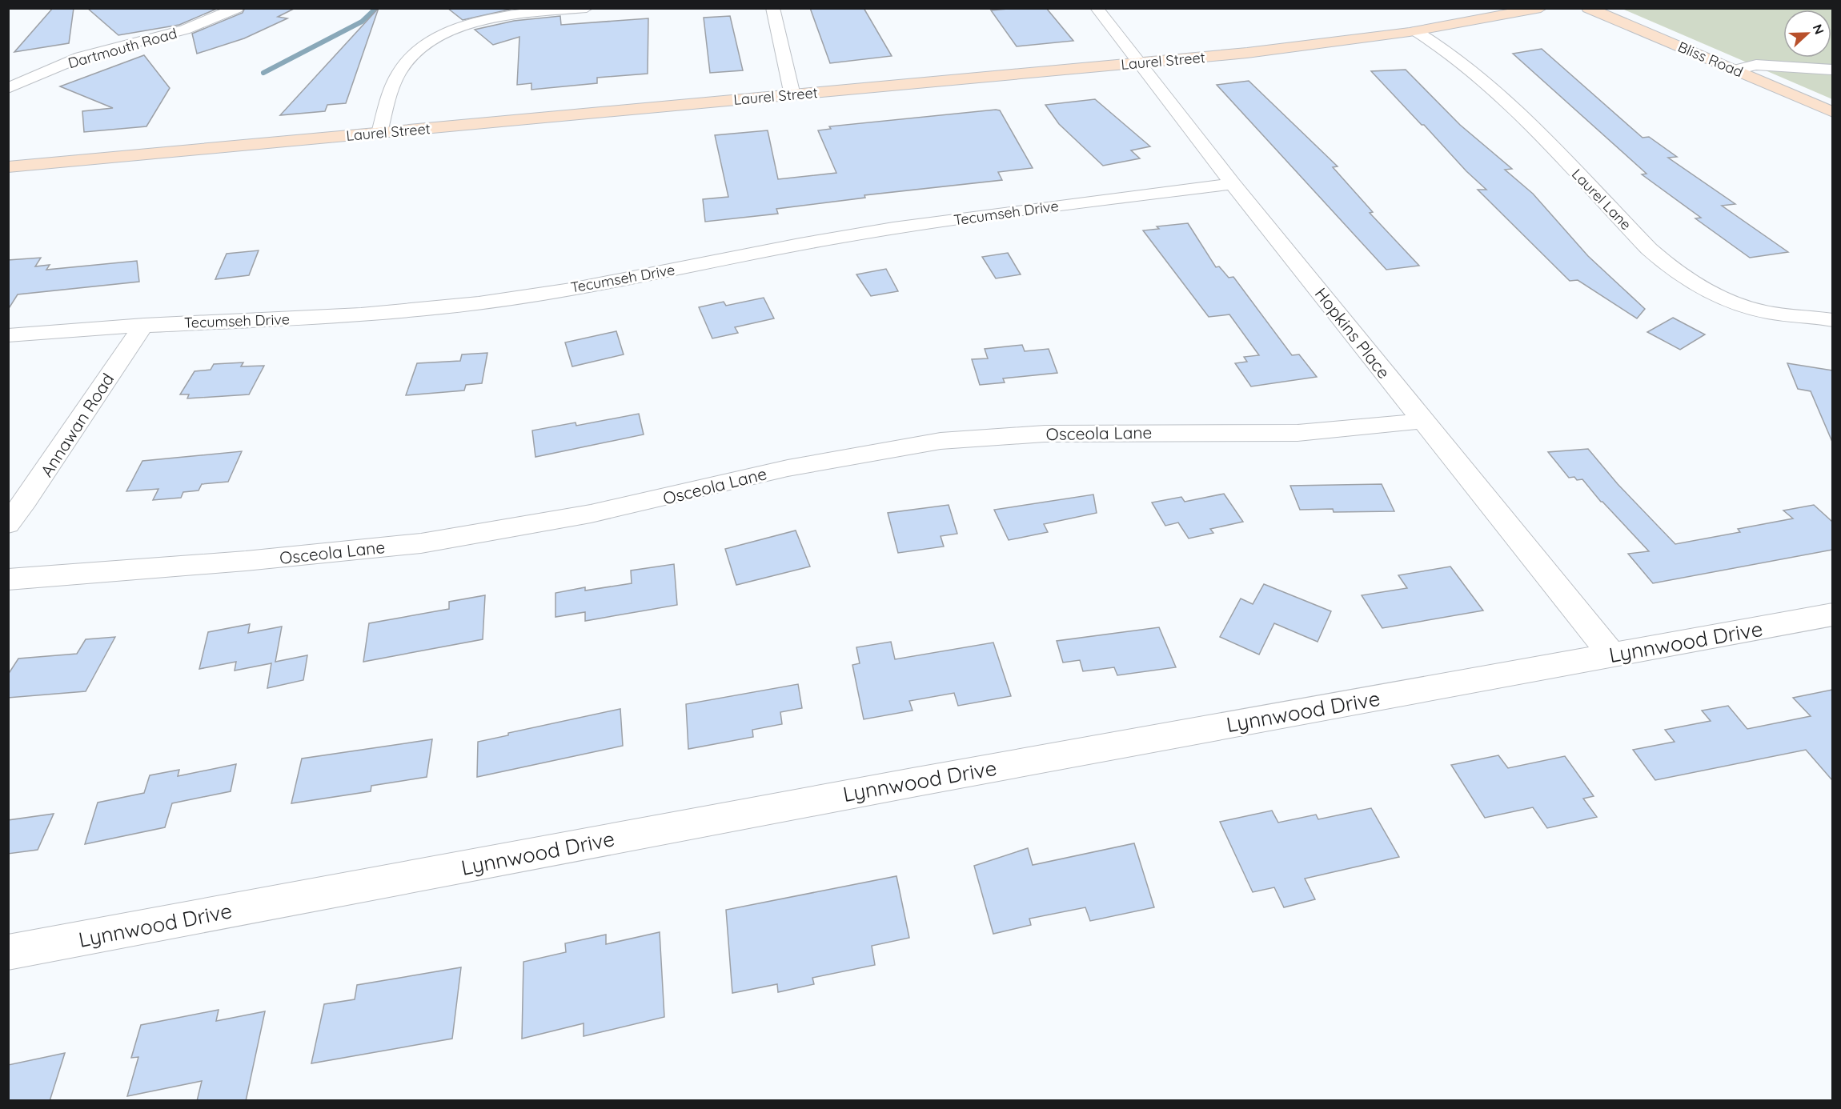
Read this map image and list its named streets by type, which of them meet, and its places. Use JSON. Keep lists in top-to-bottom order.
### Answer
{
  "streets": {
    "street": [
      "Dartmouth Road",
      "Bliss Road",
      "Laurel Street",
      "Laurel Lane",
      "Tecumseh Drive",
      "Hopkins Place",
      "Annawan Road",
      "Osceola Lane",
      "Lynnwood Drive"
    ]
  },
  "crossings": [
    ["Laurel Street", "Laurel Lane"],
    ["Laurel Street", "Hopkins Place"],
    ["Tecumseh Drive", "Hopkins Place"],
    ["Tecumseh Drive", "Annawan Road"],
    ["Hopkins Place", "Osceola Lane"],
    ["Hopkins Place", "Lynnwood Drive"]
  ],
  "north": "right"
}
